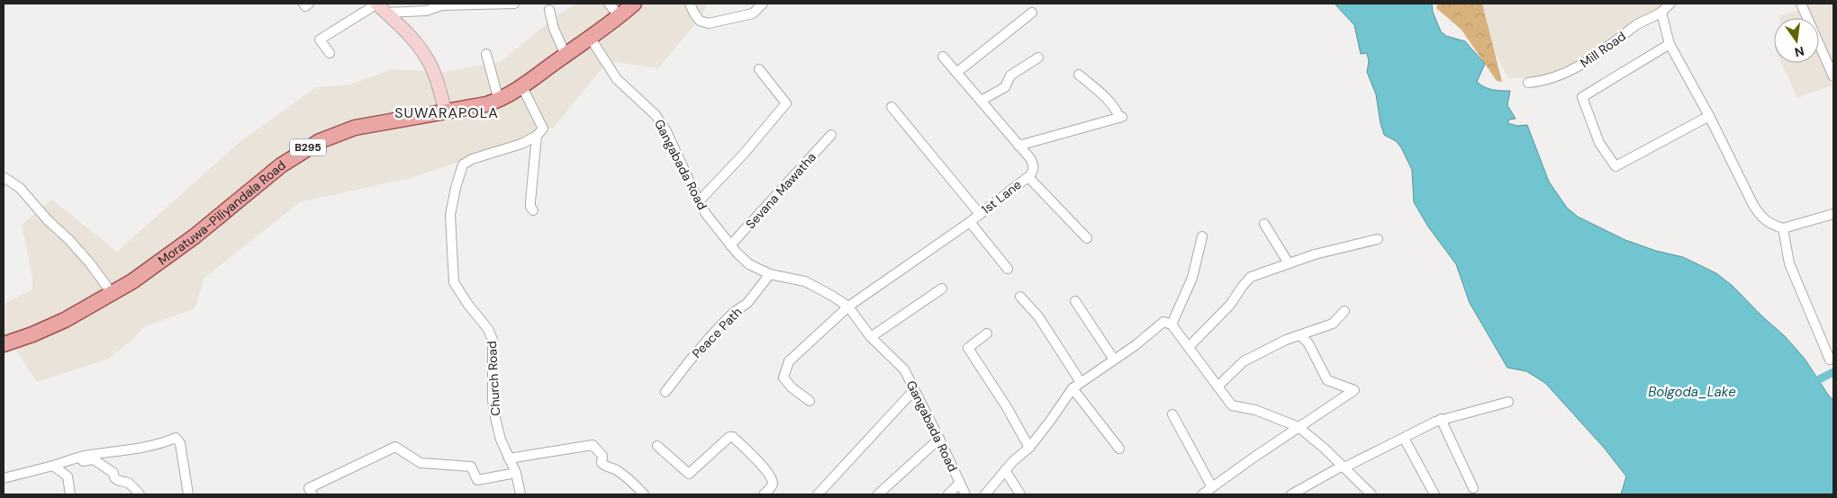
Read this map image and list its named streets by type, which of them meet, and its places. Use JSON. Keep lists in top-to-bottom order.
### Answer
{
  "streets": {
    "main road": ["B295", "Moratuwa-Piliyandala Road"],
    "street": [
      "Mill Road",
      "Gangabada Road",
      "Sevana Mawatha",
      "1st Lane",
      "Peace Path",
      "Church Road"
    ]
  },
  "crossings": [
    ["Gangabada Road", "Sevana Mawatha"],
    ["Gangabada Road", "1st Lane"],
    ["Gangabada Road", "Moratuwa-Piliyandala Road"],
    ["Gangabada Road", "Peace Path"]
  ],
  "districts": ["SUWARAPOLA"],
  "water": ["Bolgoda_Lake"],
  "north": "bottom"
}
